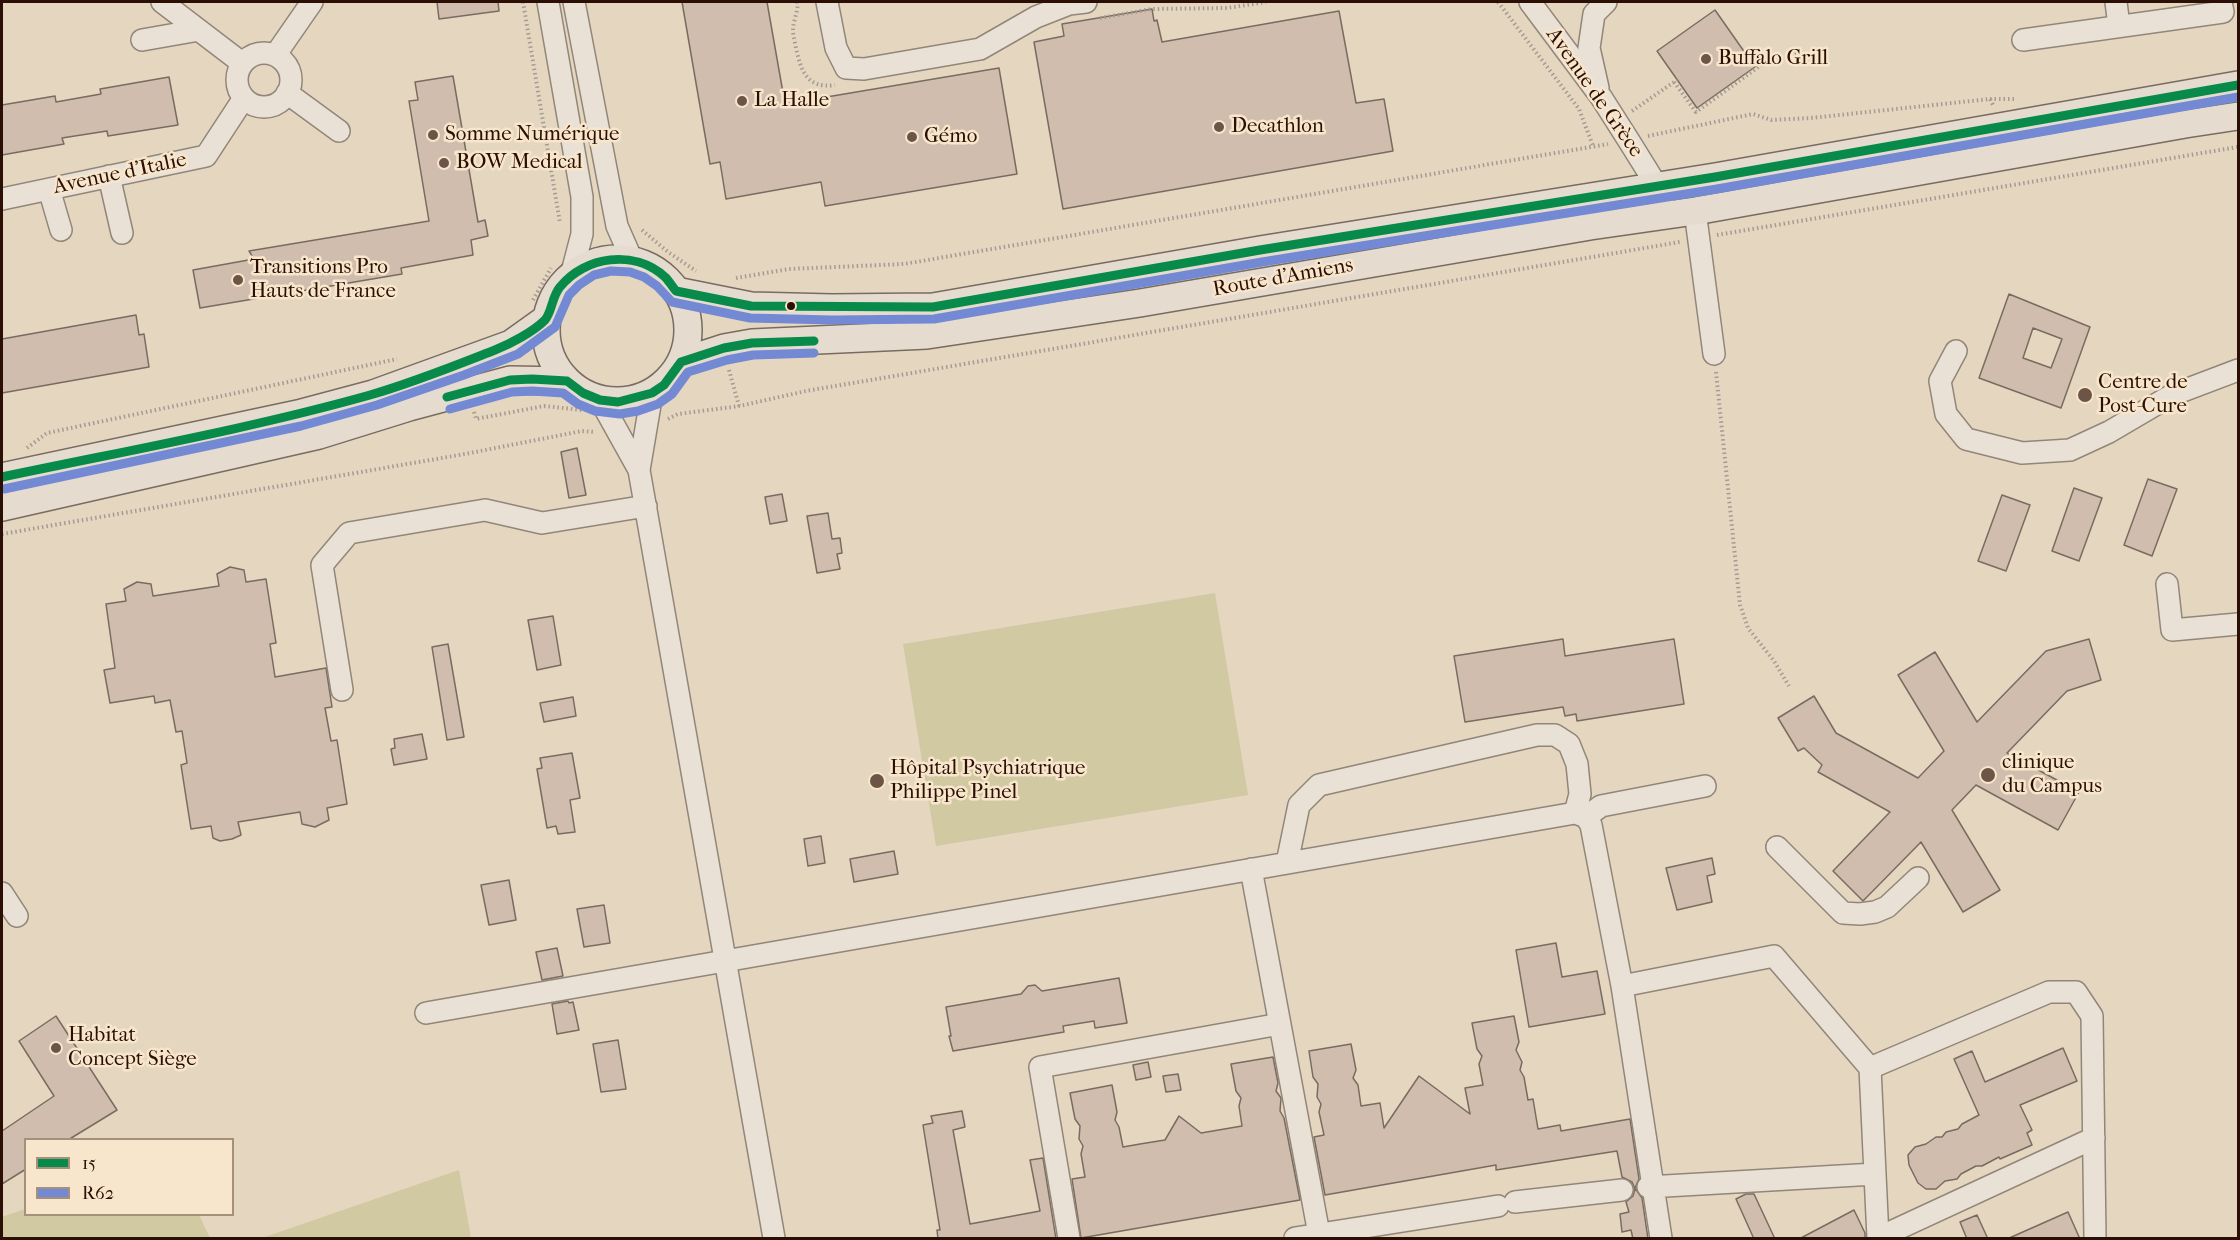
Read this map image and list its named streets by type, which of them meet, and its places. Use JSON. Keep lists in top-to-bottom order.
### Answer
{
  "streets": {
    "main road": ["Route d'Amiens"],
    "street": ["Avenue de Grèce", "Avenue d'Italie"]
  },
  "crossings": [
    ["Avenue de Grèce", "Route d'Amiens"]
  ],
  "places": [
    "Buffalo Grill",
    "La Halle",
    "Decathlon",
    "Somme Numérique",
    "Gémo",
    "BOW Medical",
    "Transitions Pro Hauts de France",
    "Centre de Post-Cure",
    "clinique du Campus",
    "Hôpital Psychiatrique Philippe Pinel",
    "Habitat Concept Siège"
  ],
  "lines": ["transit line 15", "transit line R62"],
  "legend": ["15", "R62"]
}
